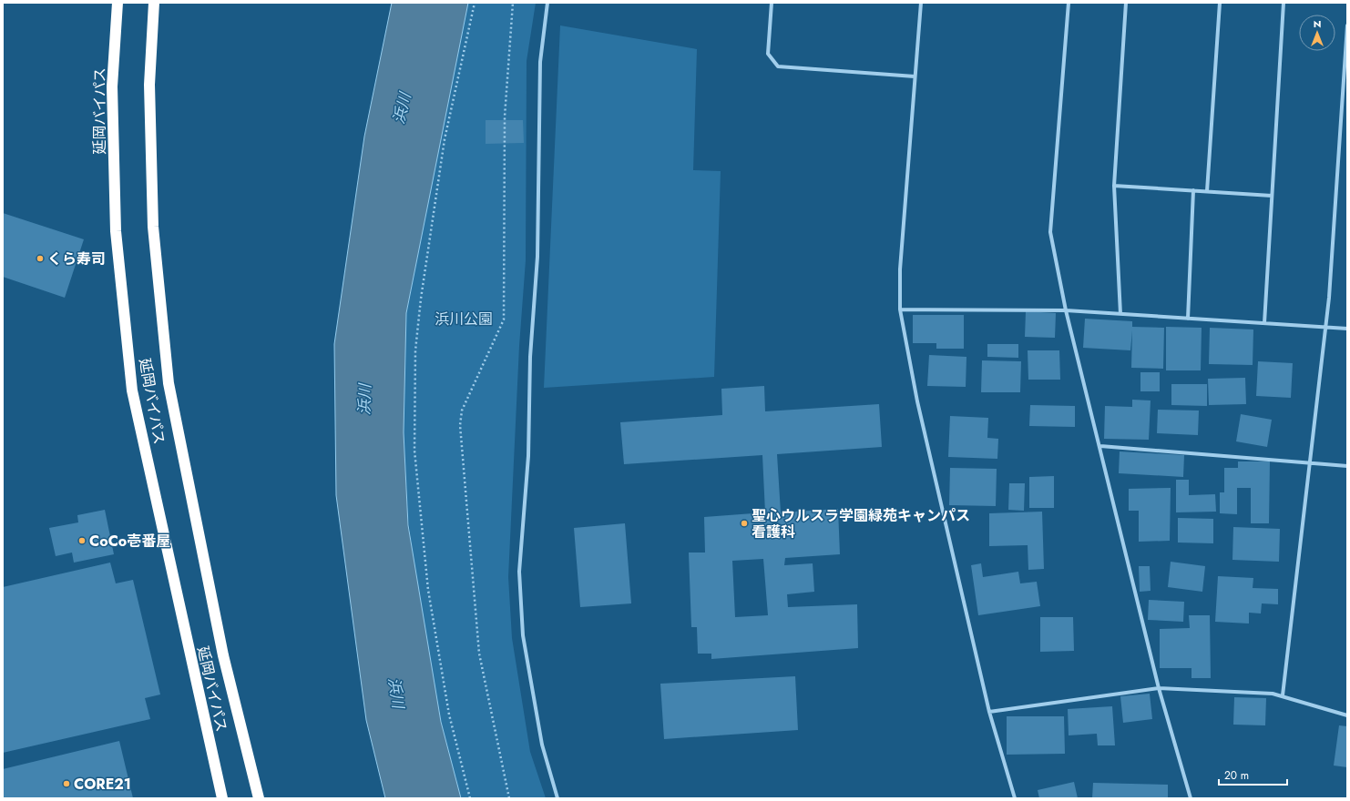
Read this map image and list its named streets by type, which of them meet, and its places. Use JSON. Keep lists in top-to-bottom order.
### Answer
{
  "streets": {
    "highway": ["延岡バイパス"]
  },
  "water": ["浜川"],
  "parks": ["浜川公園"],
  "places": [
    "くら寿司",
    "聖心ウルスラ学園緑苑キャンパス 看護科",
    "CoCo壱番屋",
    "CORE21"
  ],
  "scale_bar": "20 m",
  "north": "top"
}
